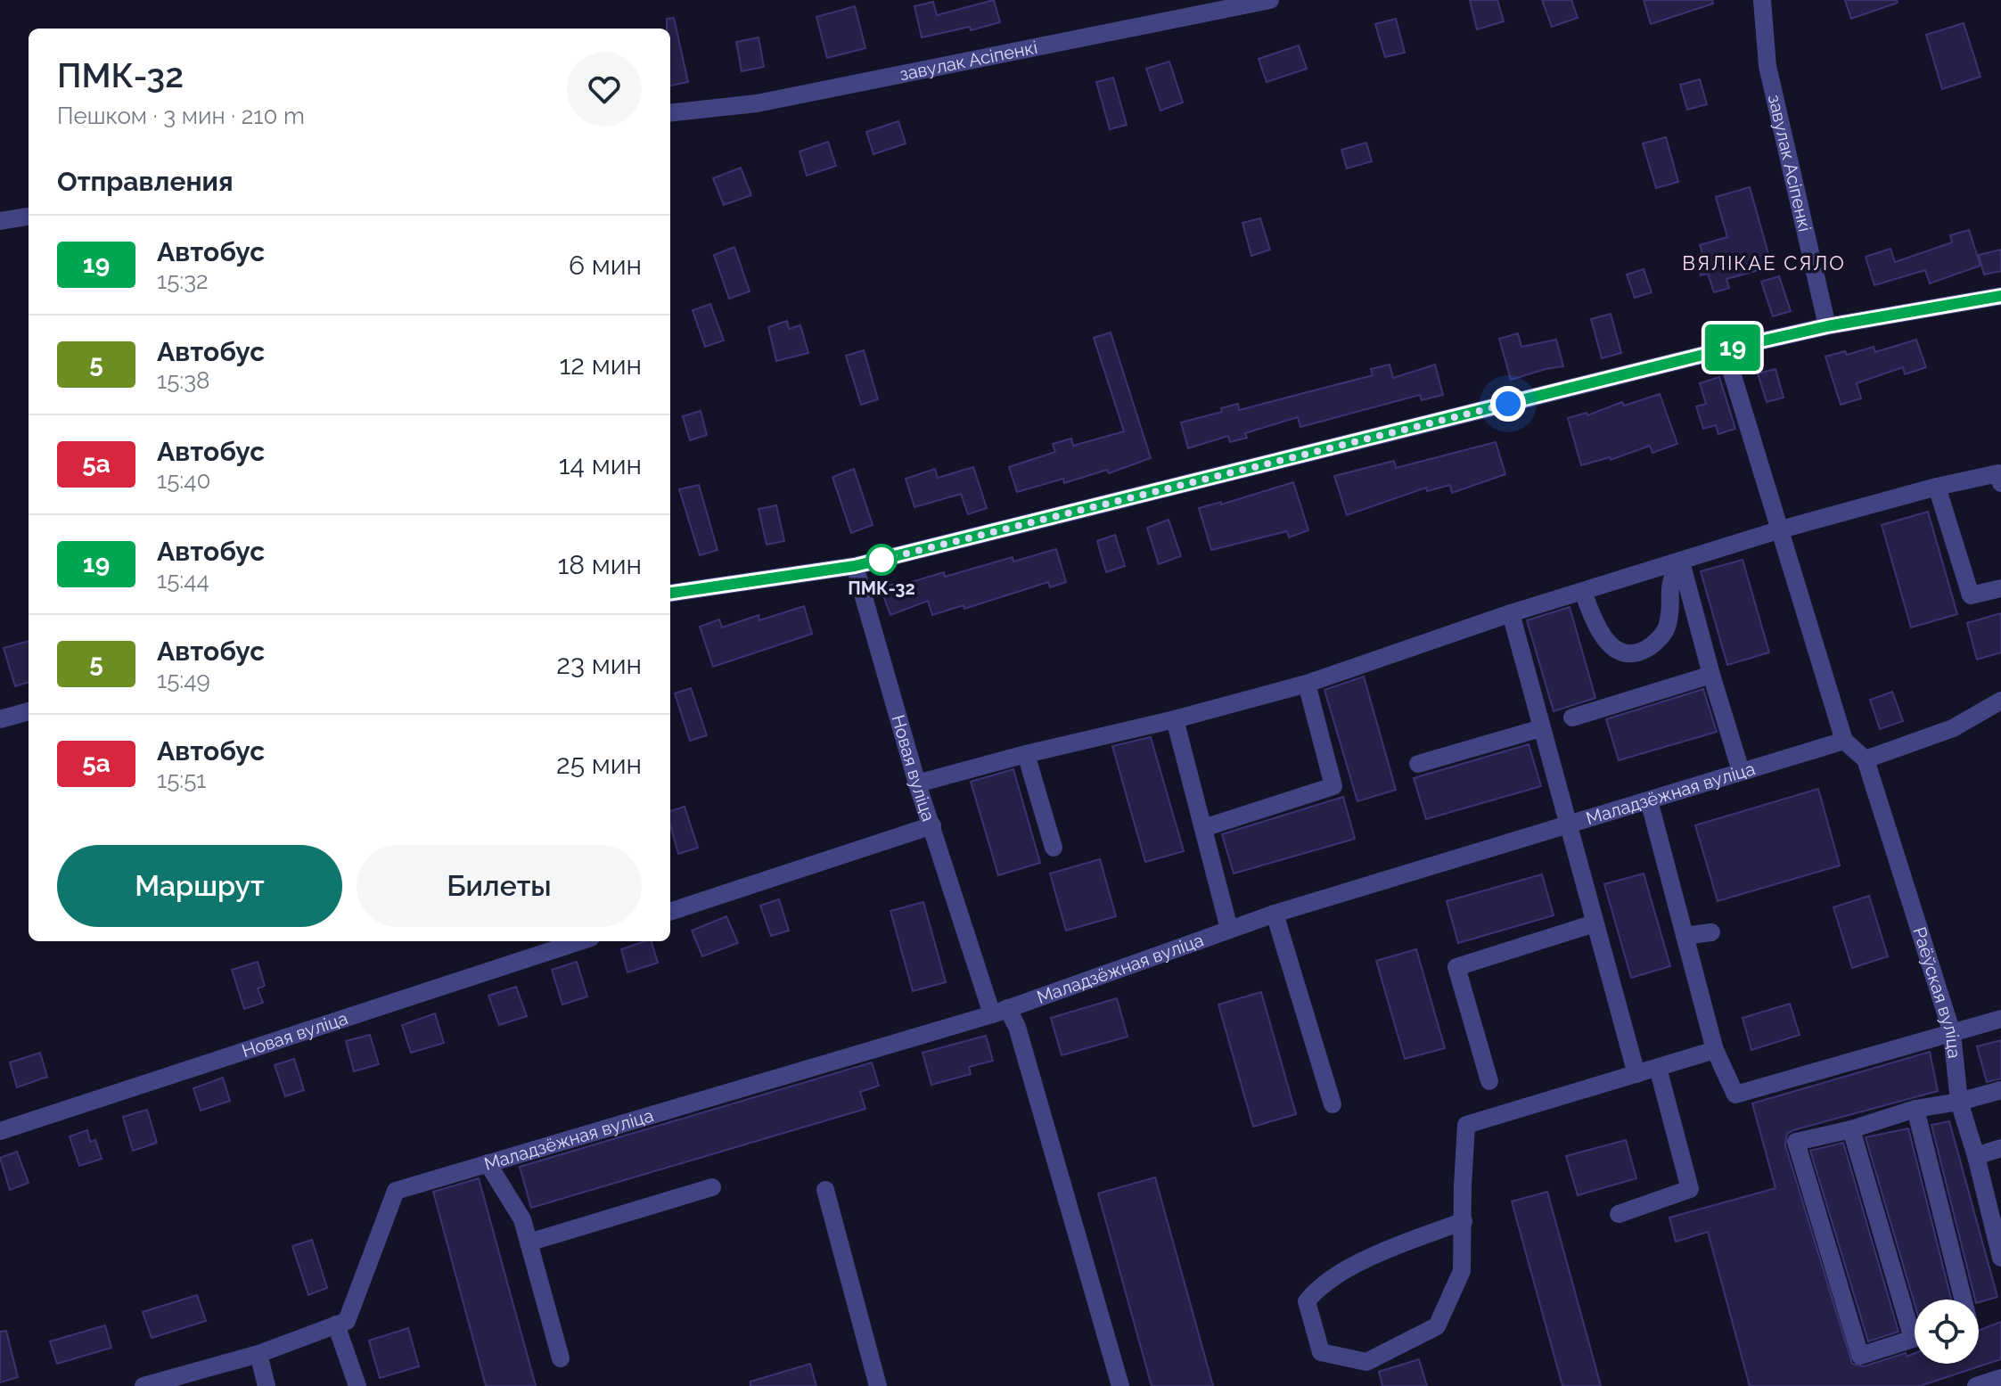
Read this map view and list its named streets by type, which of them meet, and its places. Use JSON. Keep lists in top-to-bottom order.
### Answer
{
  "streets": {
    "street": [
      "завулак Асіпенкі",
      "Новая вуліца",
      "Маладзёжная вуліца",
      "Раёўская вуліца"
    ]
  },
  "districts": ["ВЯЛІКАЕ СЯЛО"],
  "places": ["ПМК-32"],
  "lines": ["bus line 19"],
  "page": {
    "on_map": "19",
    "heading": [
      ["ПМК-32", "Пешком · 3 мин · 210 m"],
      "Отправления"
    ],
    "list": [
      {
        "mark": "19",
        "name": "Автобус",
        "note": "15:32",
        "value": "6 мин"
      },
      {
        "mark": "5",
        "name": "Автобус",
        "note": "15:38",
        "value": "12 мин"
      },
      {
        "mark": "5а",
        "name": "Автобус",
        "note": "15:40",
        "value": "14 мин"
      },
      {
        "mark": "19",
        "name": "Автобус",
        "note": "15:44",
        "value": "18 мин"
      },
      {
        "mark": "5",
        "name": "Автобус",
        "note": "15:49",
        "value": "23 мин"
      },
      {
        "mark": "5а",
        "name": "Автобус",
        "note": "15:51",
        "value": "25 мин"
      }
    ],
    "buttons": ["Маршрут", "Билеты"]
  }
}
